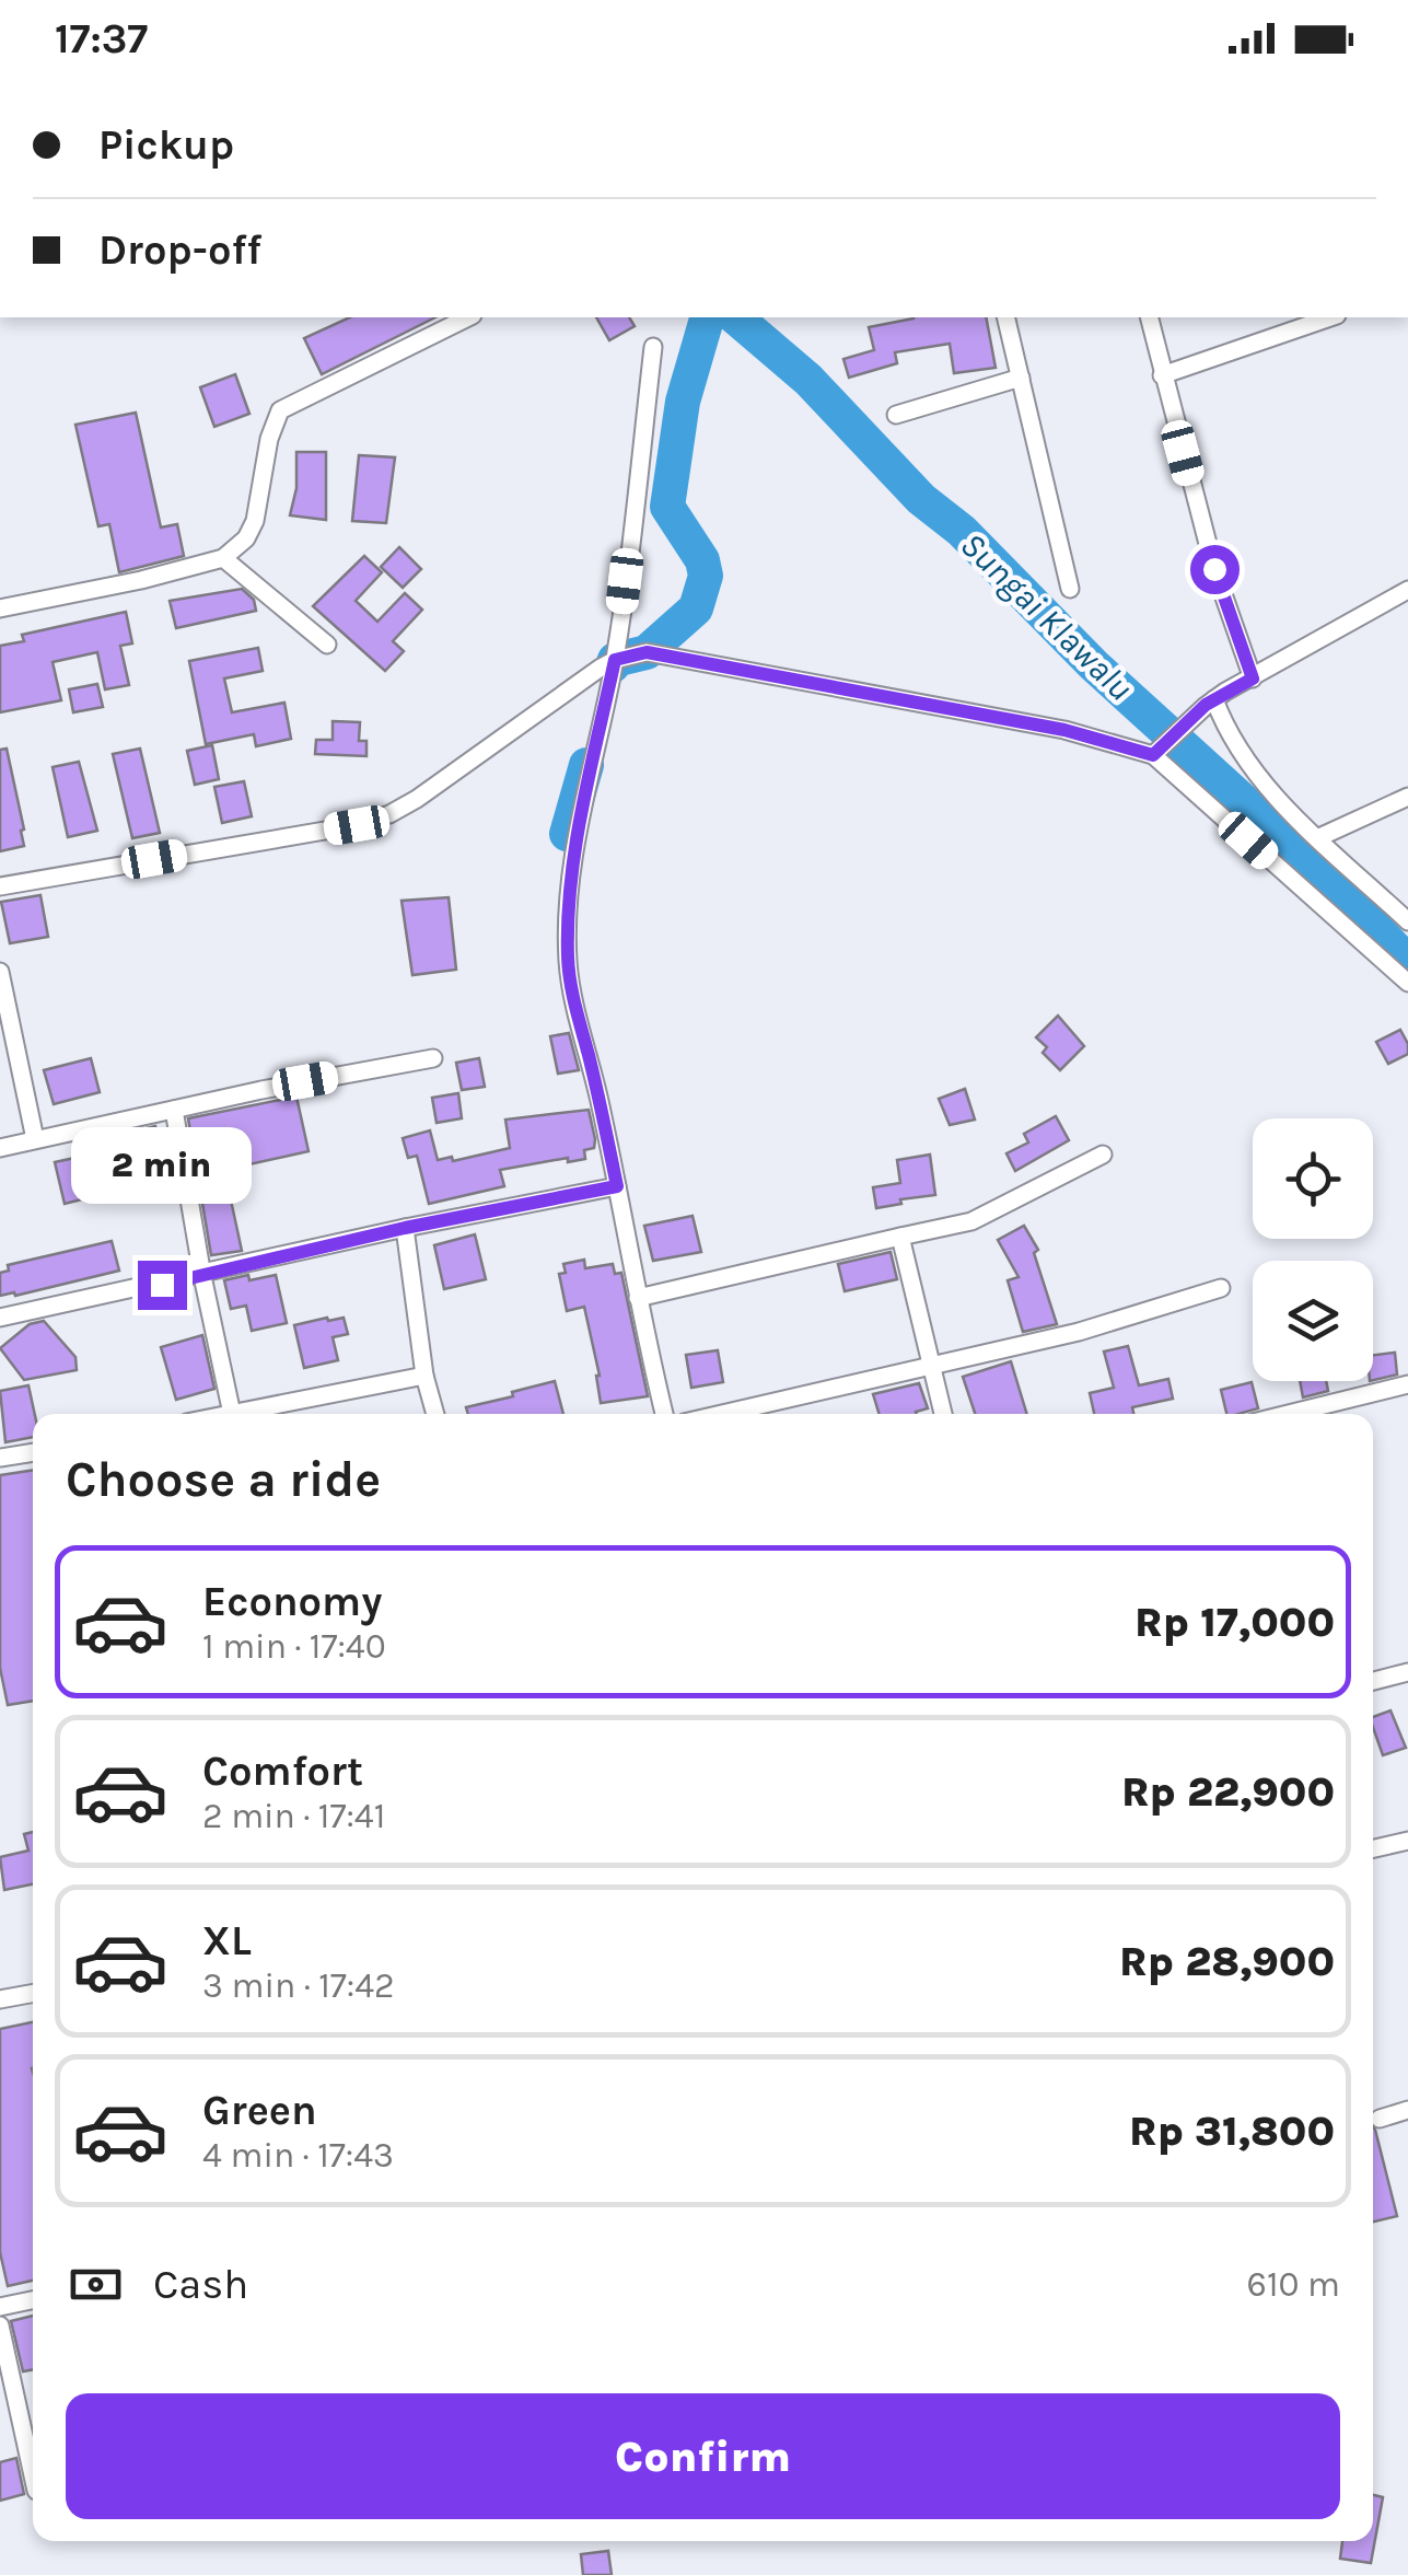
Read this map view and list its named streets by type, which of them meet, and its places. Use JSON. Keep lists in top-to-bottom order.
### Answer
{
  "water": ["Sungai Klawalu"],
  "page": {
    "status": "17:37",
    "banner": ["Pickup", "Drop-off"],
    "bubble": "2 min",
    "heading": "Choose a ride",
    "list": [
      {
        "name": "Economy",
        "note": "1 min · 17:40",
        "value": "Rp 17,000"
      },
      {
        "name": "Comfort",
        "note": "2 min · 17:41",
        "value": "Rp 22,900"
      },
      {
        "name": "XL",
        "note": "3 min · 17:42",
        "value": "Rp 28,900"
      },
      {
        "name": "Green",
        "note": "4 min · 17:43",
        "value": "Rp 31,800"
      }
    ],
    "pay": ["Cash", "610 m"],
    "buttons": "Confirm"
  }
}
